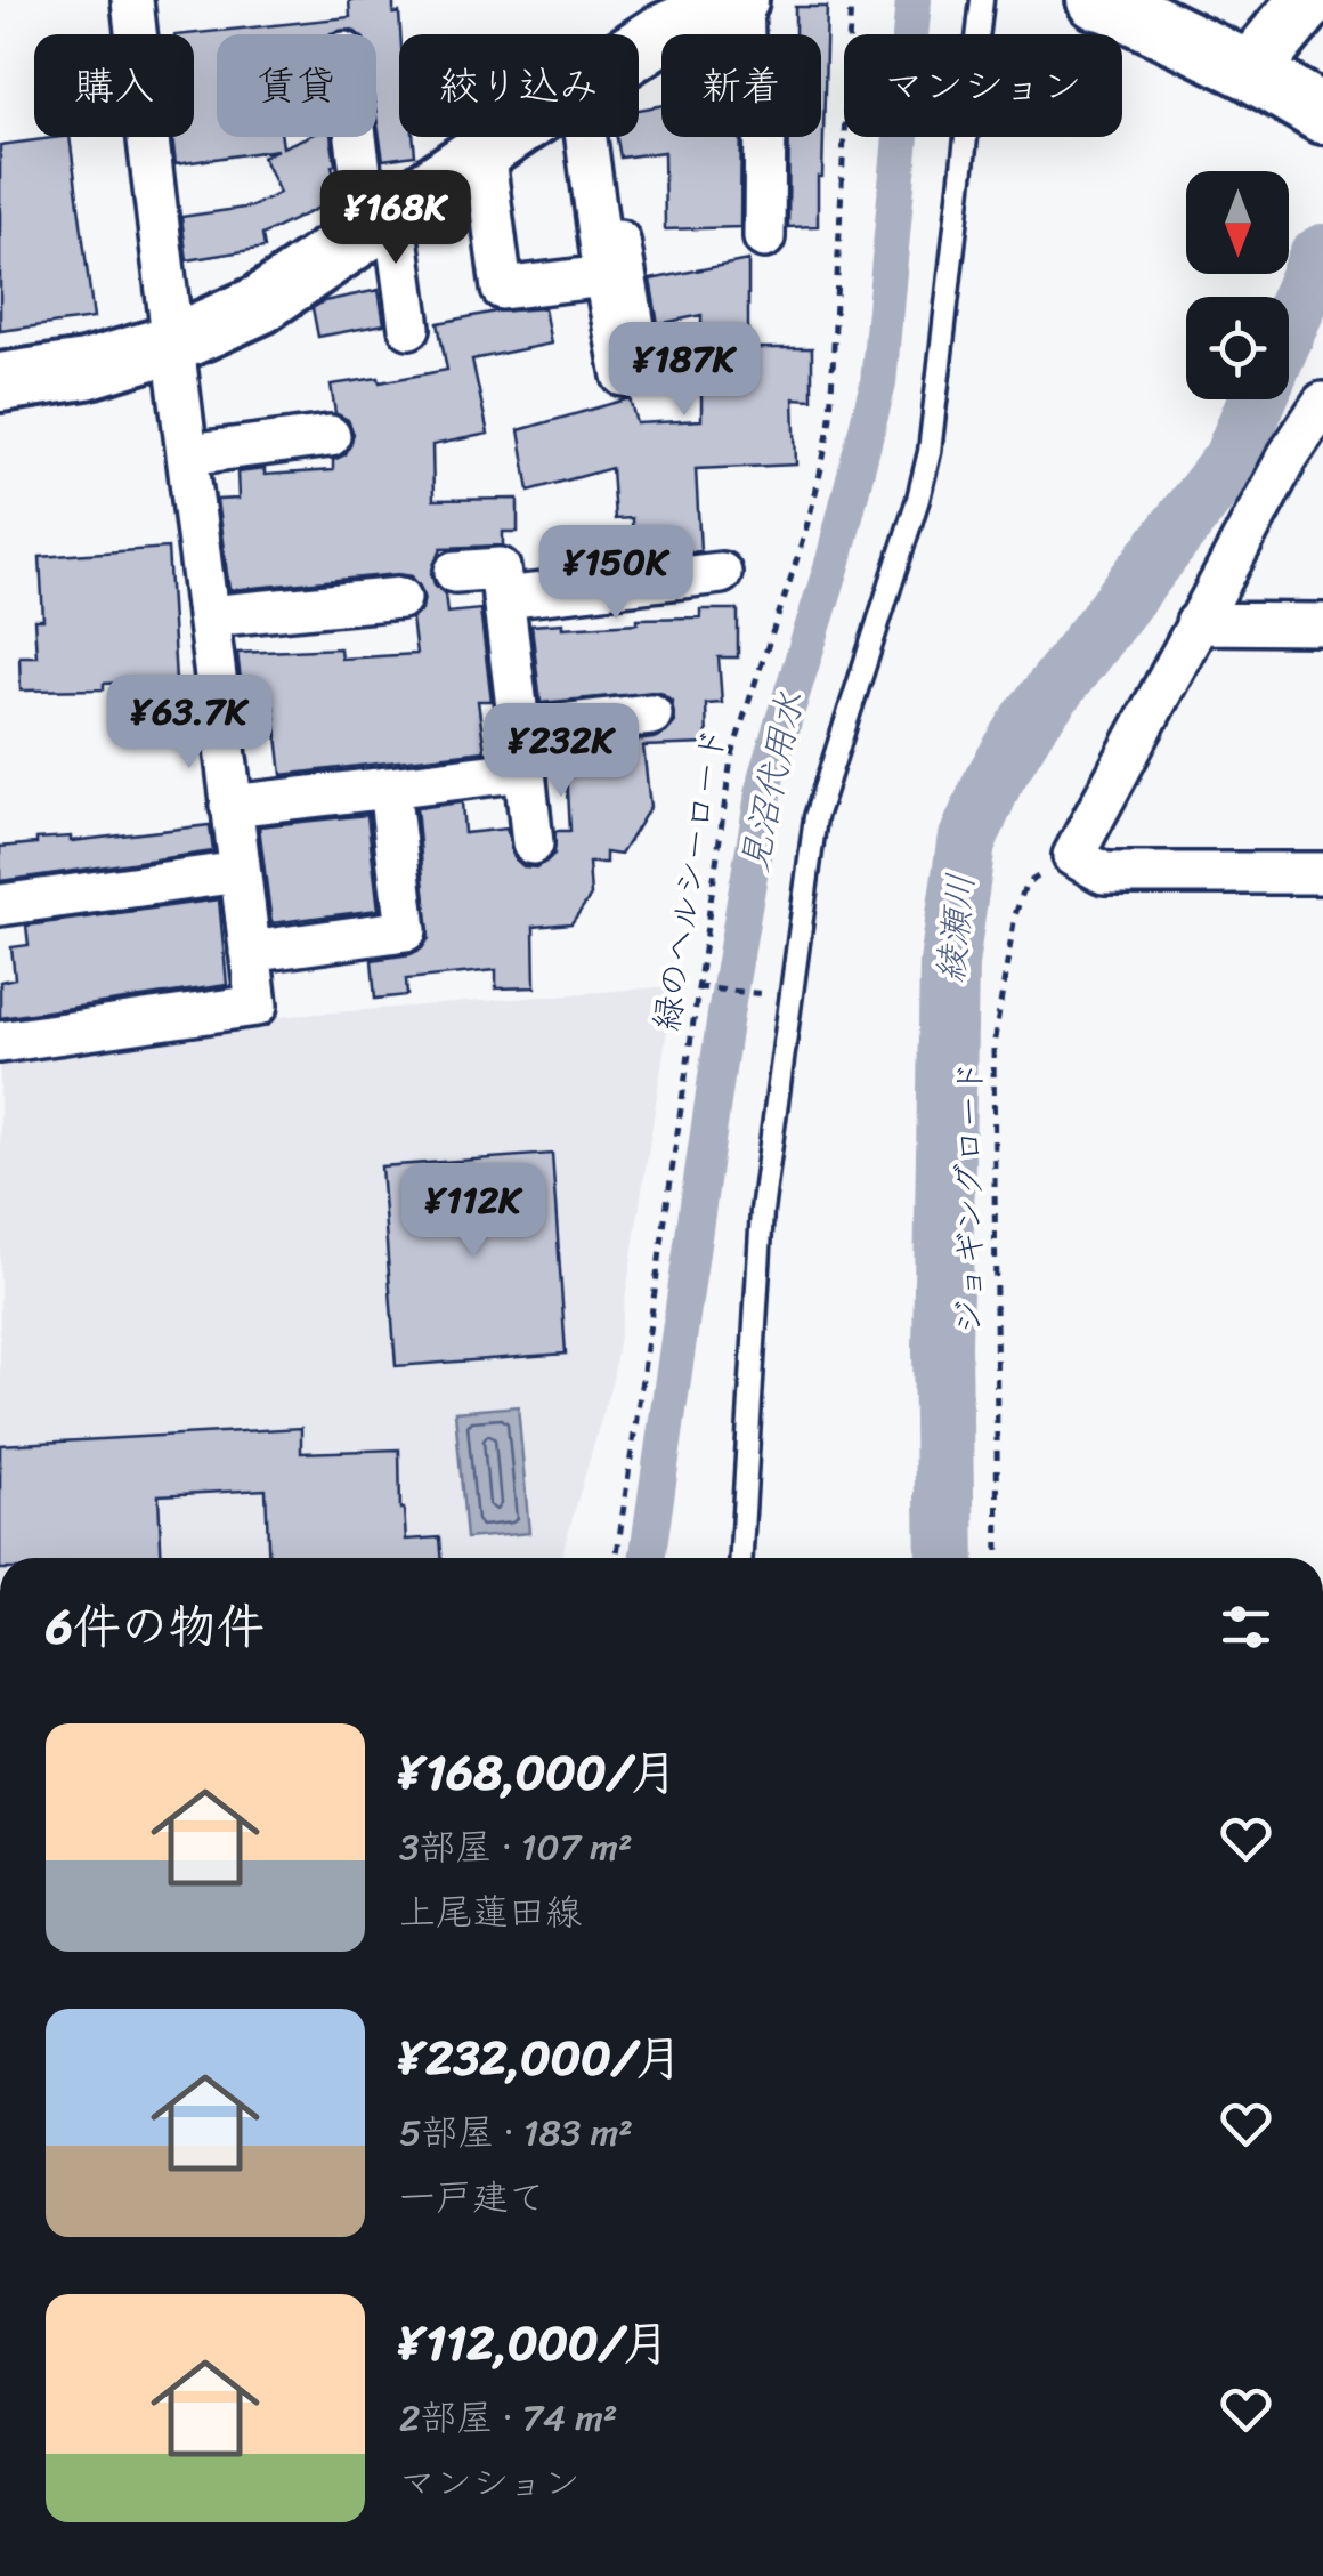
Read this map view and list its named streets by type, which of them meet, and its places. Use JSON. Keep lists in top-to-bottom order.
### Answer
{
  "streets": {
    "path": ["緑のヘルシーロード", "ジョギングロード"]
  },
  "water": ["見沼代用水", "綾瀬川"],
  "north": "bottom",
  "page": {
    "chip": [
      "購入",
      "賃貸",
      "絞り込み",
      "新着",
      "マンション"
    ],
    "price": [
      "¥168K",
      "¥187K",
      "¥150K",
      "¥63.7K",
      "¥232K",
      "¥112K"
    ],
    "heading": "6件の物件",
    "list": [
      {
        "name": "¥168,000/月",
        "note": "3部屋 · 107 m² · 上尾蓮田線"
      },
      {
        "name": "¥232,000/月",
        "note": "5部屋 · 183 m² · 一戸建て"
      },
      {
        "name": "¥112,000/月",
        "note": "2部屋 · 74 m² · マンション"
      }
    ]
  }
}
